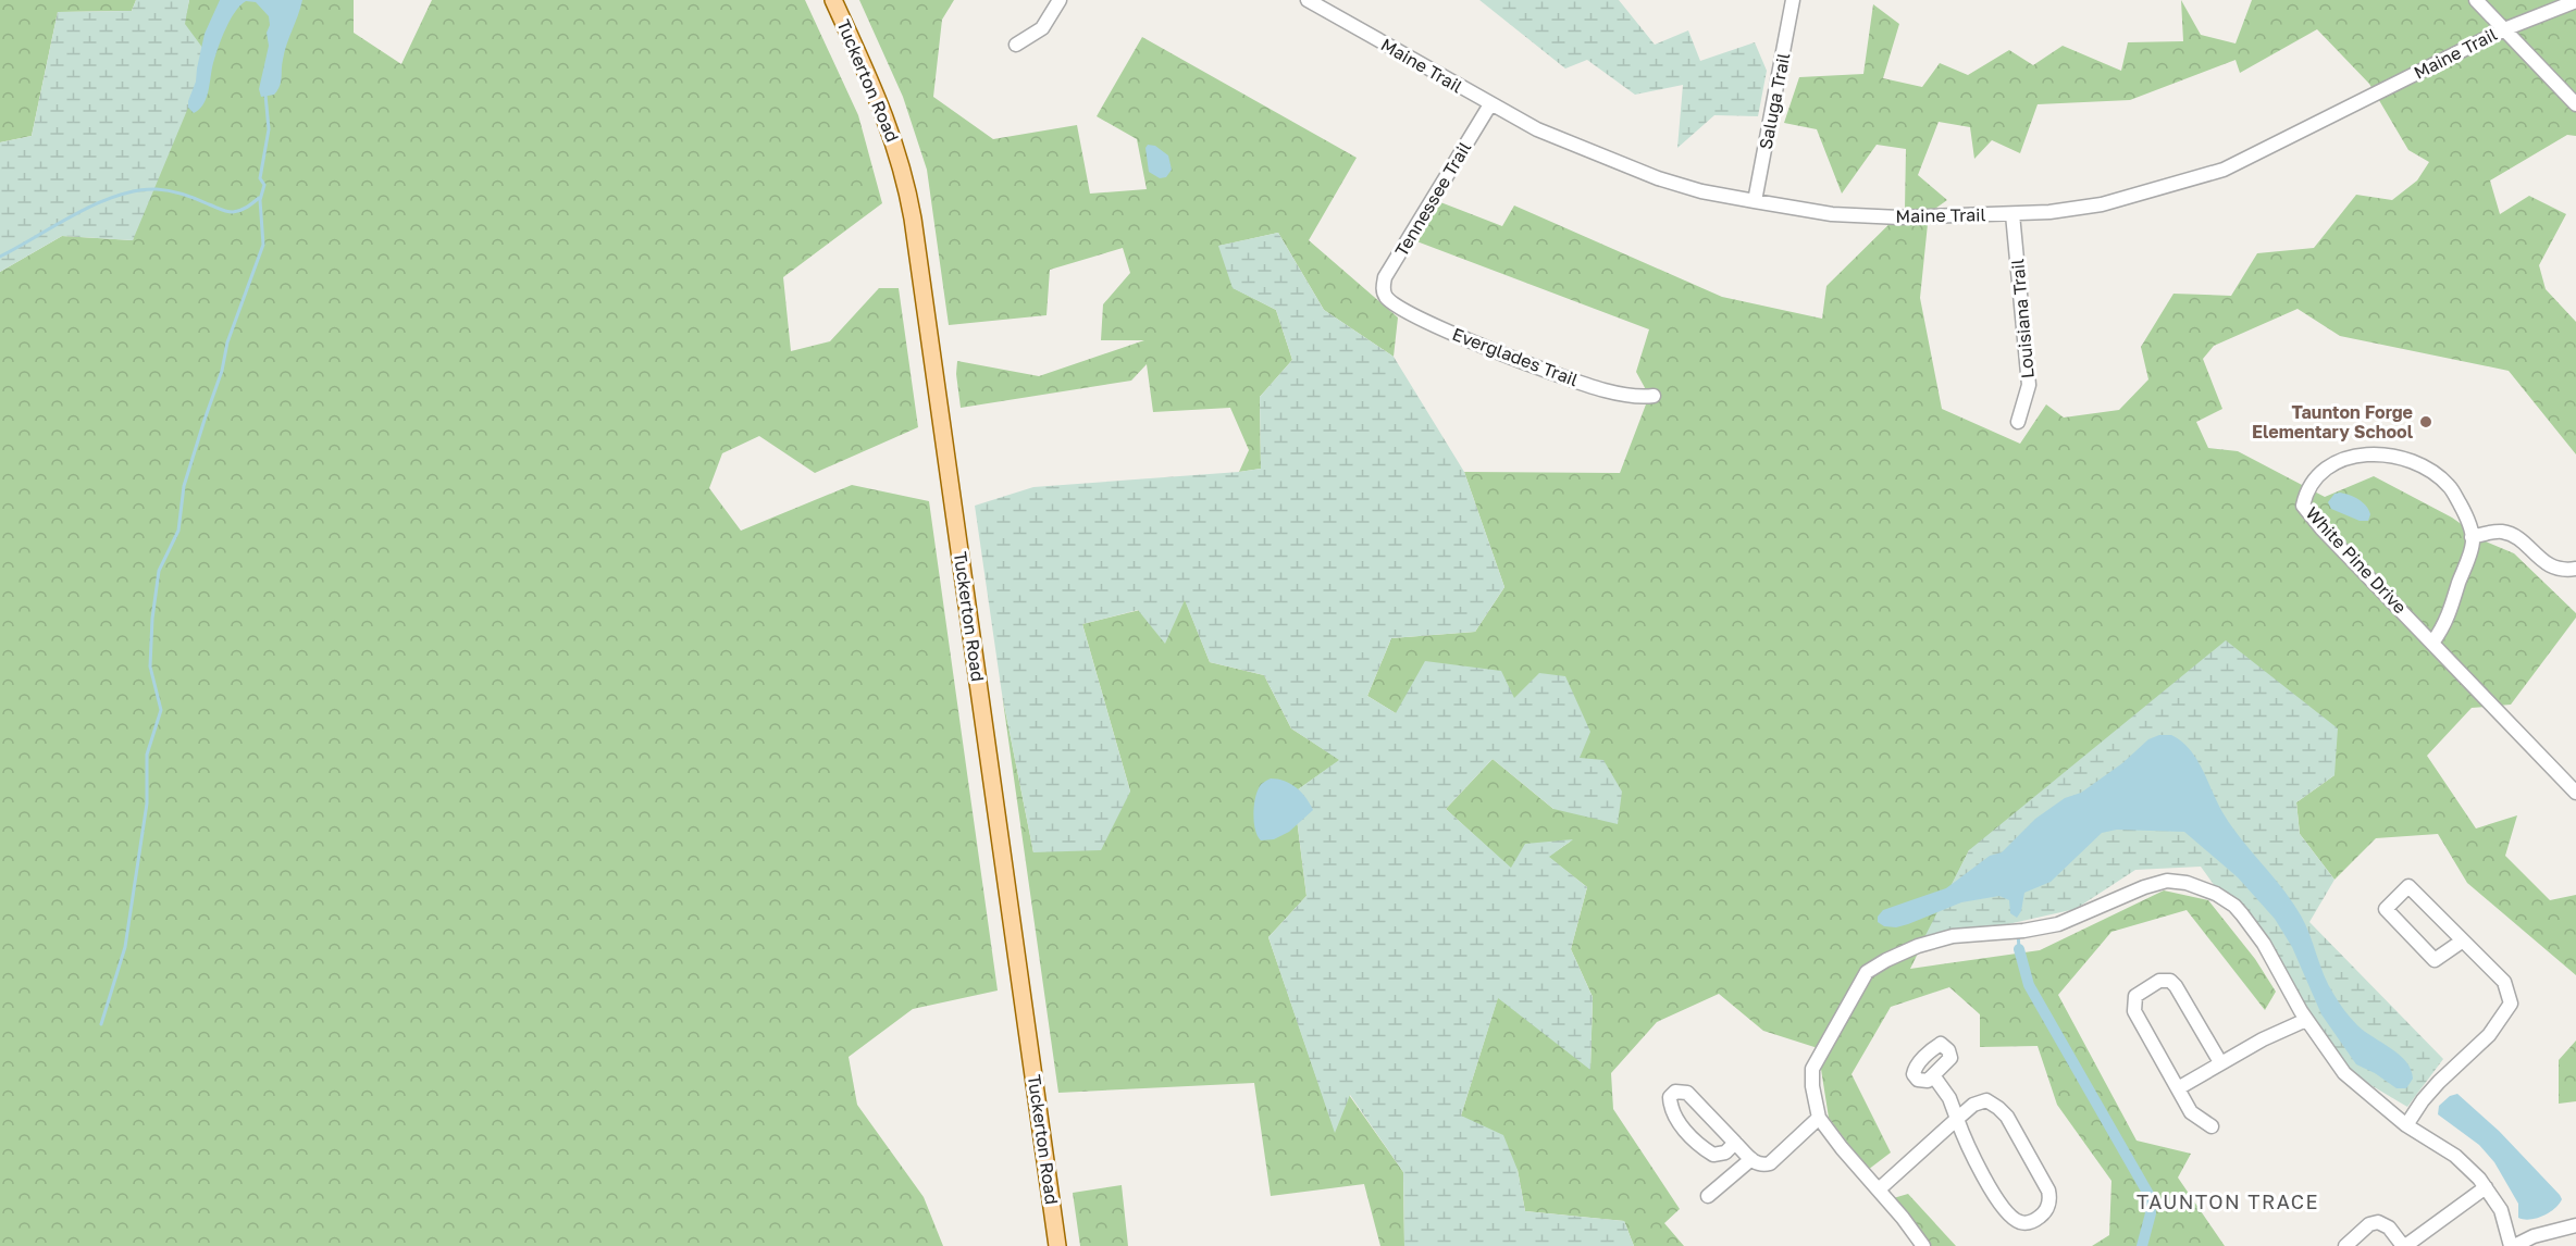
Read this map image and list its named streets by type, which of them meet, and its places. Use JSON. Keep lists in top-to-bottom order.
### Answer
{
  "streets": {
    "main road": ["Tuckerton Road"],
    "street": [
      "Maine Trail",
      "Saluga Trail",
      "Tennessee Trail",
      "Louisiana Trail",
      "Everglades Trail",
      "White Pine Drive"
    ]
  },
  "crossings": [
    ["Maine Trail", "Saluga Trail"],
    ["Maine Trail", "Tennessee Trail"],
    ["Maine Trail", "Louisiana Trail"],
    ["Tennessee Trail", "Everglades Trail"]
  ],
  "districts": ["TAUNTON TRACE"],
  "places": ["Taunton Forge Elementary School"]
}
